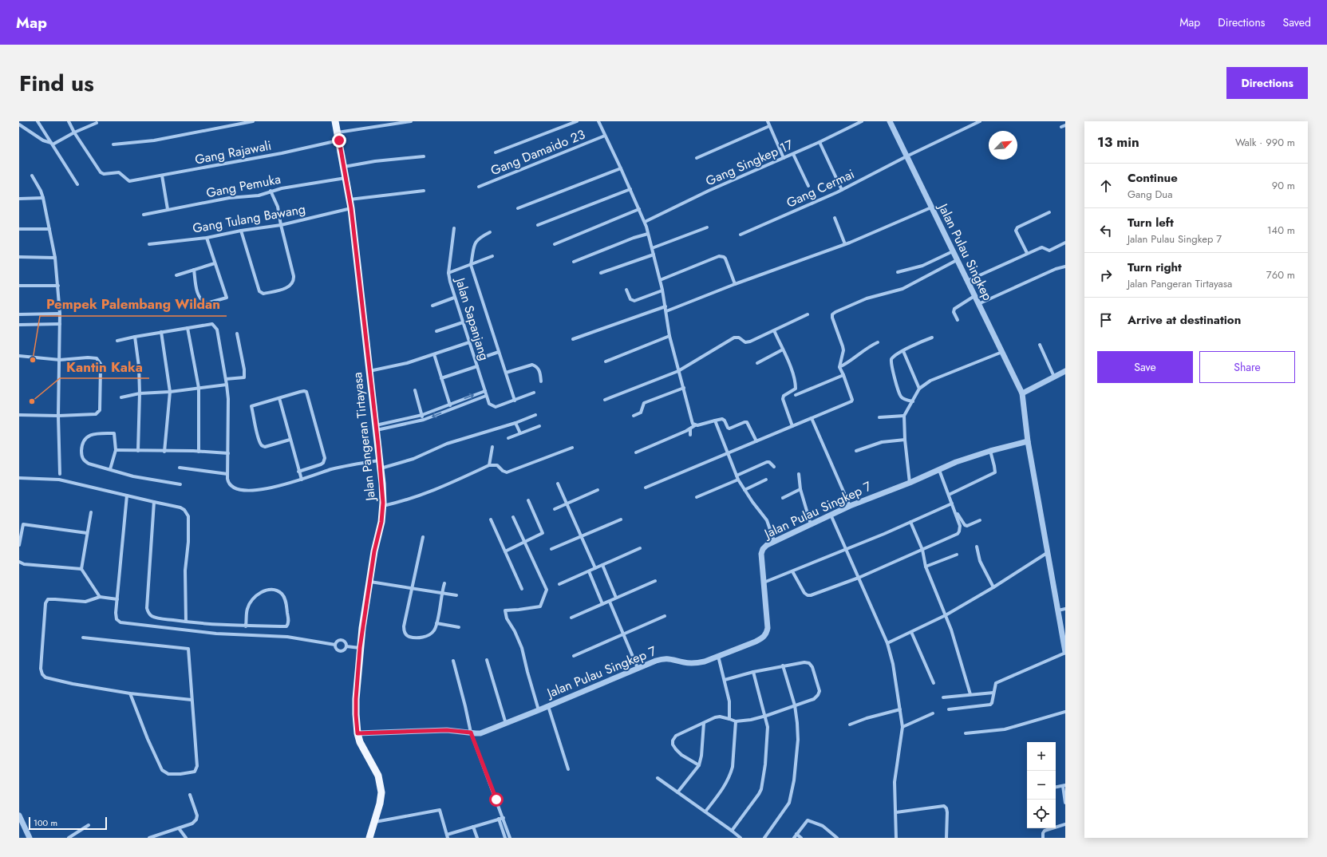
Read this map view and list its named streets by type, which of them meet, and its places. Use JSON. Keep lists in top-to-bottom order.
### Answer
{
  "streets": {
    "main road": ["Jalan Pangeran Tirtayasa"],
    "street": [
      "Gang Rajawali",
      "Gang Damaido 23",
      "Gang Singkep 17",
      "Gang Pemuka",
      "Gang Cermai",
      "Gang Tulang Bawang",
      "Jalan Pulau Singkep",
      "Jalan Sapanjang",
      "Jalan Pulau Singkep 7"
    ]
  },
  "crossings": [
    ["Gang Rajawali", "Jalan Pangeran Tirtayasa"],
    ["Gang Pemuka", "Jalan Pangeran Tirtayasa"],
    ["Gang Cermai", "Jalan Pulau Singkep"],
    ["Gang Tulang Bawang", "Jalan Pangeran Tirtayasa"],
    ["Jalan Pulau Singkep", "Jalan Pulau Singkep 7"],
    ["Jalan Pangeran Tirtayasa", "Jalan Pulau Singkep 7"]
  ],
  "places": ["Pempek Palembang Wildan", "Kantin Kaka"],
  "scale_bar": "100 m",
  "north": "top right",
  "page": {
    "header": "Map",
    "nav": ["Map", "Directions", "Saved"],
    "title": "Find us",
    "buttons": [
      "Directions",
      ["Save", "Share"]
    ],
    "heading": ["13 min", "Walk · 990 m"],
    "list": [
      ["Continue", "Gang Dua", "90 m"],
      ["Turn left", "Jalan Pulau Singkep 7", "140 m"],
      ["Turn right", "Jalan Pangeran Tirtayasa", "760 m"],
      "Arrive at destination"
    ],
    "map_buttons": ["+", "−"],
    "scale": "100 m"
  }
}
